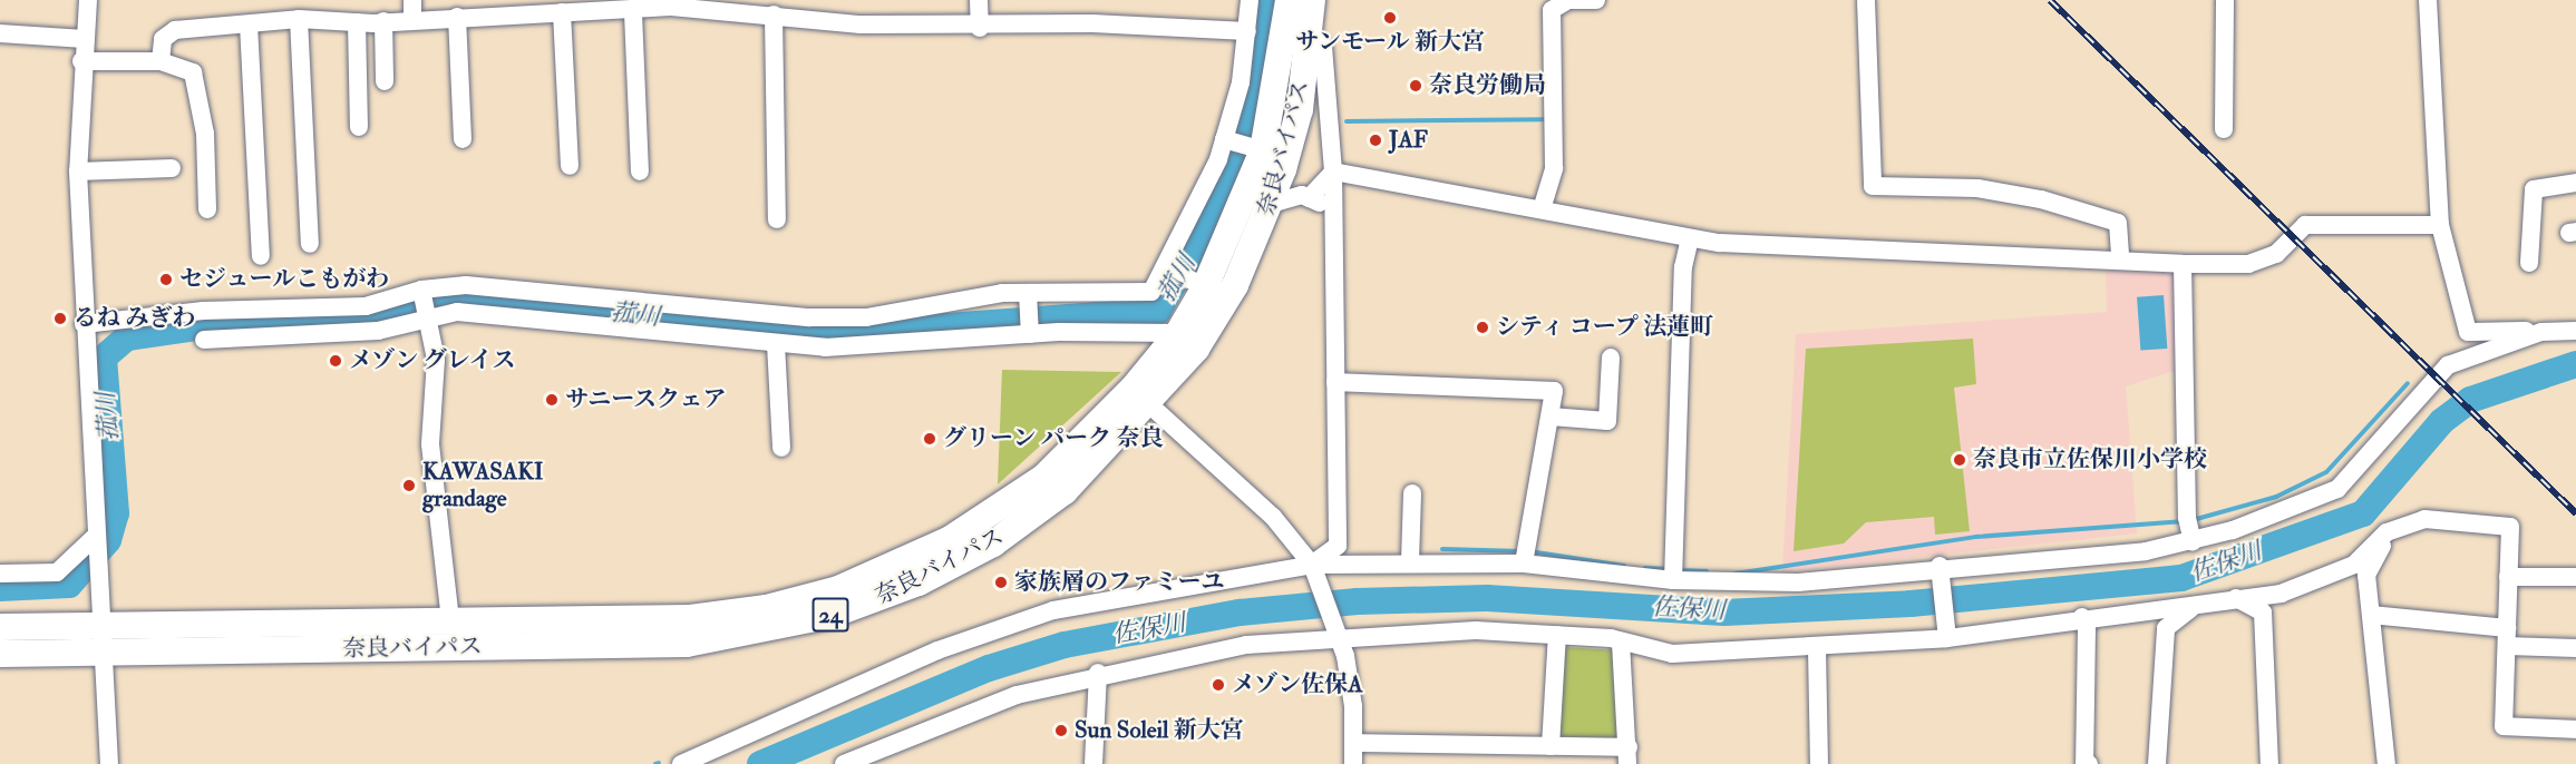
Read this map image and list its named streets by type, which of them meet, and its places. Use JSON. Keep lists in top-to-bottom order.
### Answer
{
  "streets": {
    "highway": ["奈良バイパス", "24"]
  },
  "water": ["菰川", "佐保川"],
  "places": [
    "サンモール 新大宮",
    "奈良労働局",
    "JAF",
    "セジュールこもがわ",
    "るね みぎわ",
    "シティ コープ 法蓮町",
    "メゾン グレイス",
    "サニースクェア",
    "グリーン パーク 奈良",
    "奈良市立佐保川小学校",
    "KAWASAKI grandage",
    "家族層のファミーユ",
    "メゾン佐保A",
    "Sun Soleil 新大宮"
  ]
}
